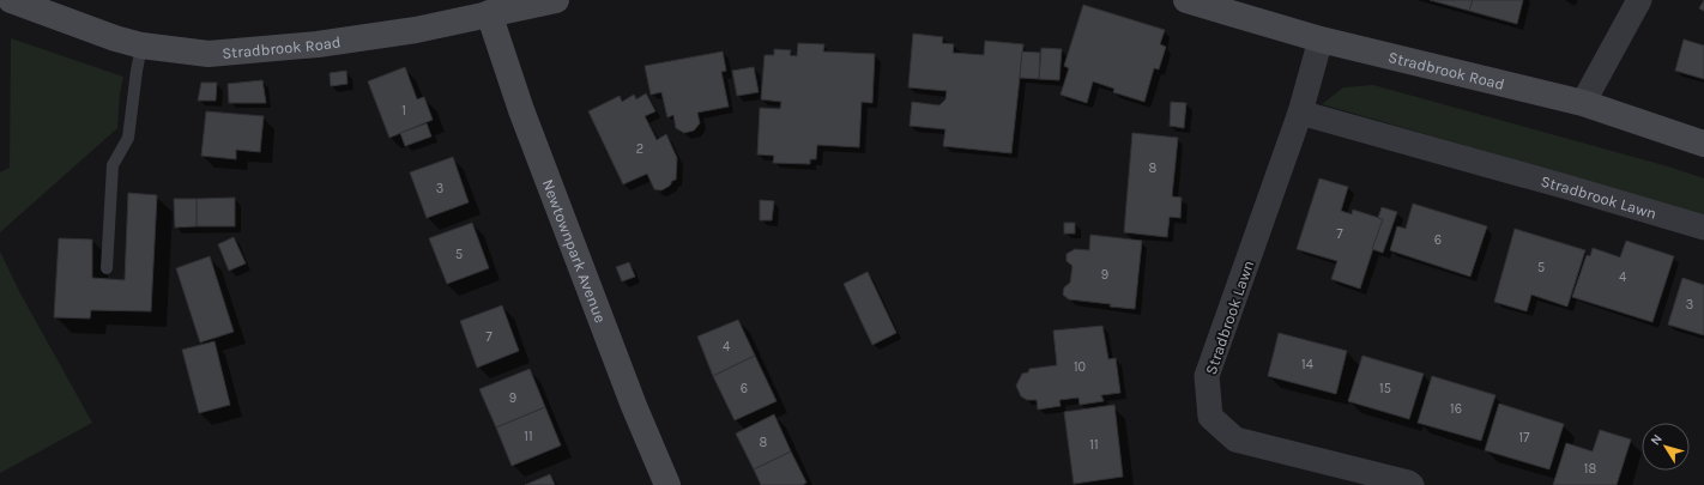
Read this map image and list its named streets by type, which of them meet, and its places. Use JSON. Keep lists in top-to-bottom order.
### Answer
{
  "streets": {
    "main road": ["Stradbrook Road", "Newtownpark Avenue"],
    "street": ["Stradbrook Lawn"]
  },
  "crossings": [
    ["Stradbrook Road", "Stradbrook Lawn"],
    ["Stradbrook Road", "Newtownpark Avenue"]
  ],
  "house_numbers": [
    "1",
    "2",
    "8",
    "3",
    "7",
    "6",
    "5",
    "5",
    "9",
    "4",
    "3",
    "7",
    "4",
    "14",
    "10",
    "6",
    "15",
    "9",
    "16",
    "11",
    "17",
    "8",
    "11",
    "18"
  ],
  "north": "top left"
}
